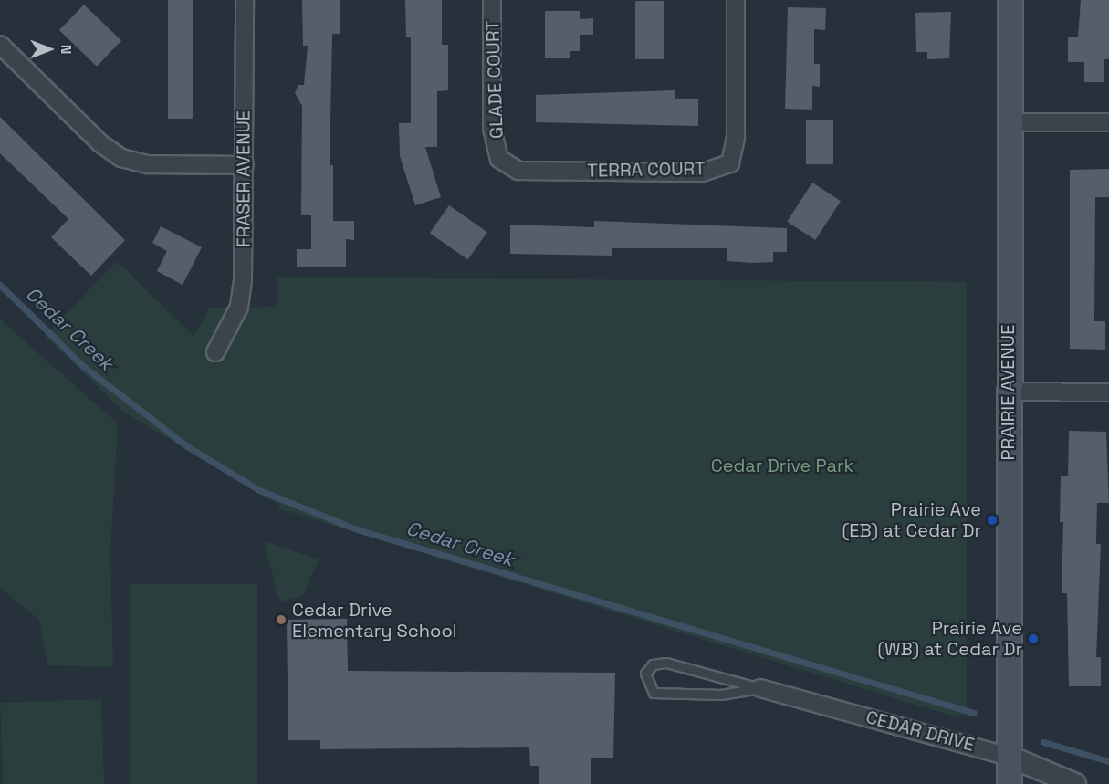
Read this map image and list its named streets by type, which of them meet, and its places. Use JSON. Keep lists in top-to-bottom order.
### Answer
{
  "streets": {
    "main road": ["PRAIRIE AVENUE"],
    "street": [
      "GLADE COURT",
      "TERRA COURT",
      "FRASER AVENUE",
      "CEDAR DRIVE"
    ]
  },
  "crossings": [
    ["GLADE COURT", "TERRA COURT"],
    ["PRAIRIE AVENUE", "CEDAR DRIVE"]
  ],
  "water": ["Cedar Creek"],
  "parks": ["Cedar Drive Park"],
  "places": ["Prairie Ave (EB) at Cedar Dr", "Cedar Drive Elementary School", "Prairie Ave (WB) at Cedar Dr"],
  "north": "right"
}
